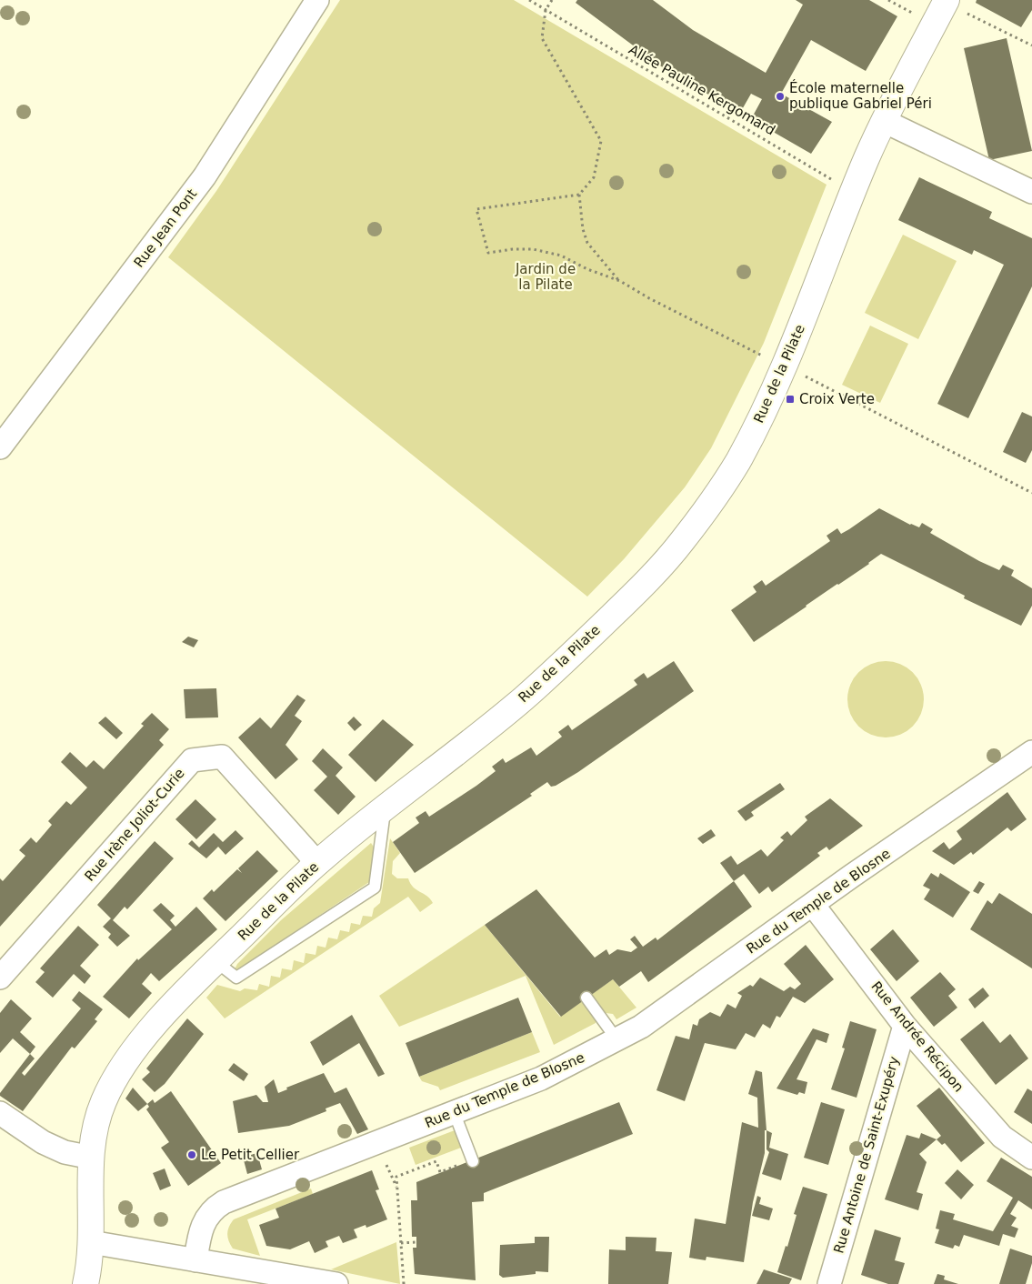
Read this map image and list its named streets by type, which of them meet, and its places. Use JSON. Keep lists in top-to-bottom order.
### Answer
{
  "streets": {
    "street": [
      "Rue Jean Pont",
      "Rue de la Pilate",
      "Rue Irène Joliot-Curie",
      "Rue du Temple de Blosne",
      "Rue Andrée Récipon",
      "Rue Antoine de Saint-Exupéry"
    ],
    "path": ["Allée Pauline Kergomard"]
  },
  "crossings": [
    ["Allée Pauline Kergomard", "Rue de la Pilate"],
    ["Rue de la Pilate", "Rue Irène Joliot-Curie"],
    ["Rue du Temple de Blosne", "Rue Andrée Récipon"],
    ["Rue Andrée Récipon", "Rue Antoine de Saint-Exupéry"]
  ],
  "parks": ["Jardin de la Pilate"],
  "places": {
    "other": ["École maternelle publique Gabriel Péri", "Le Petit Cellier"],
    "transit": ["Croix Verte"]
  }
}
